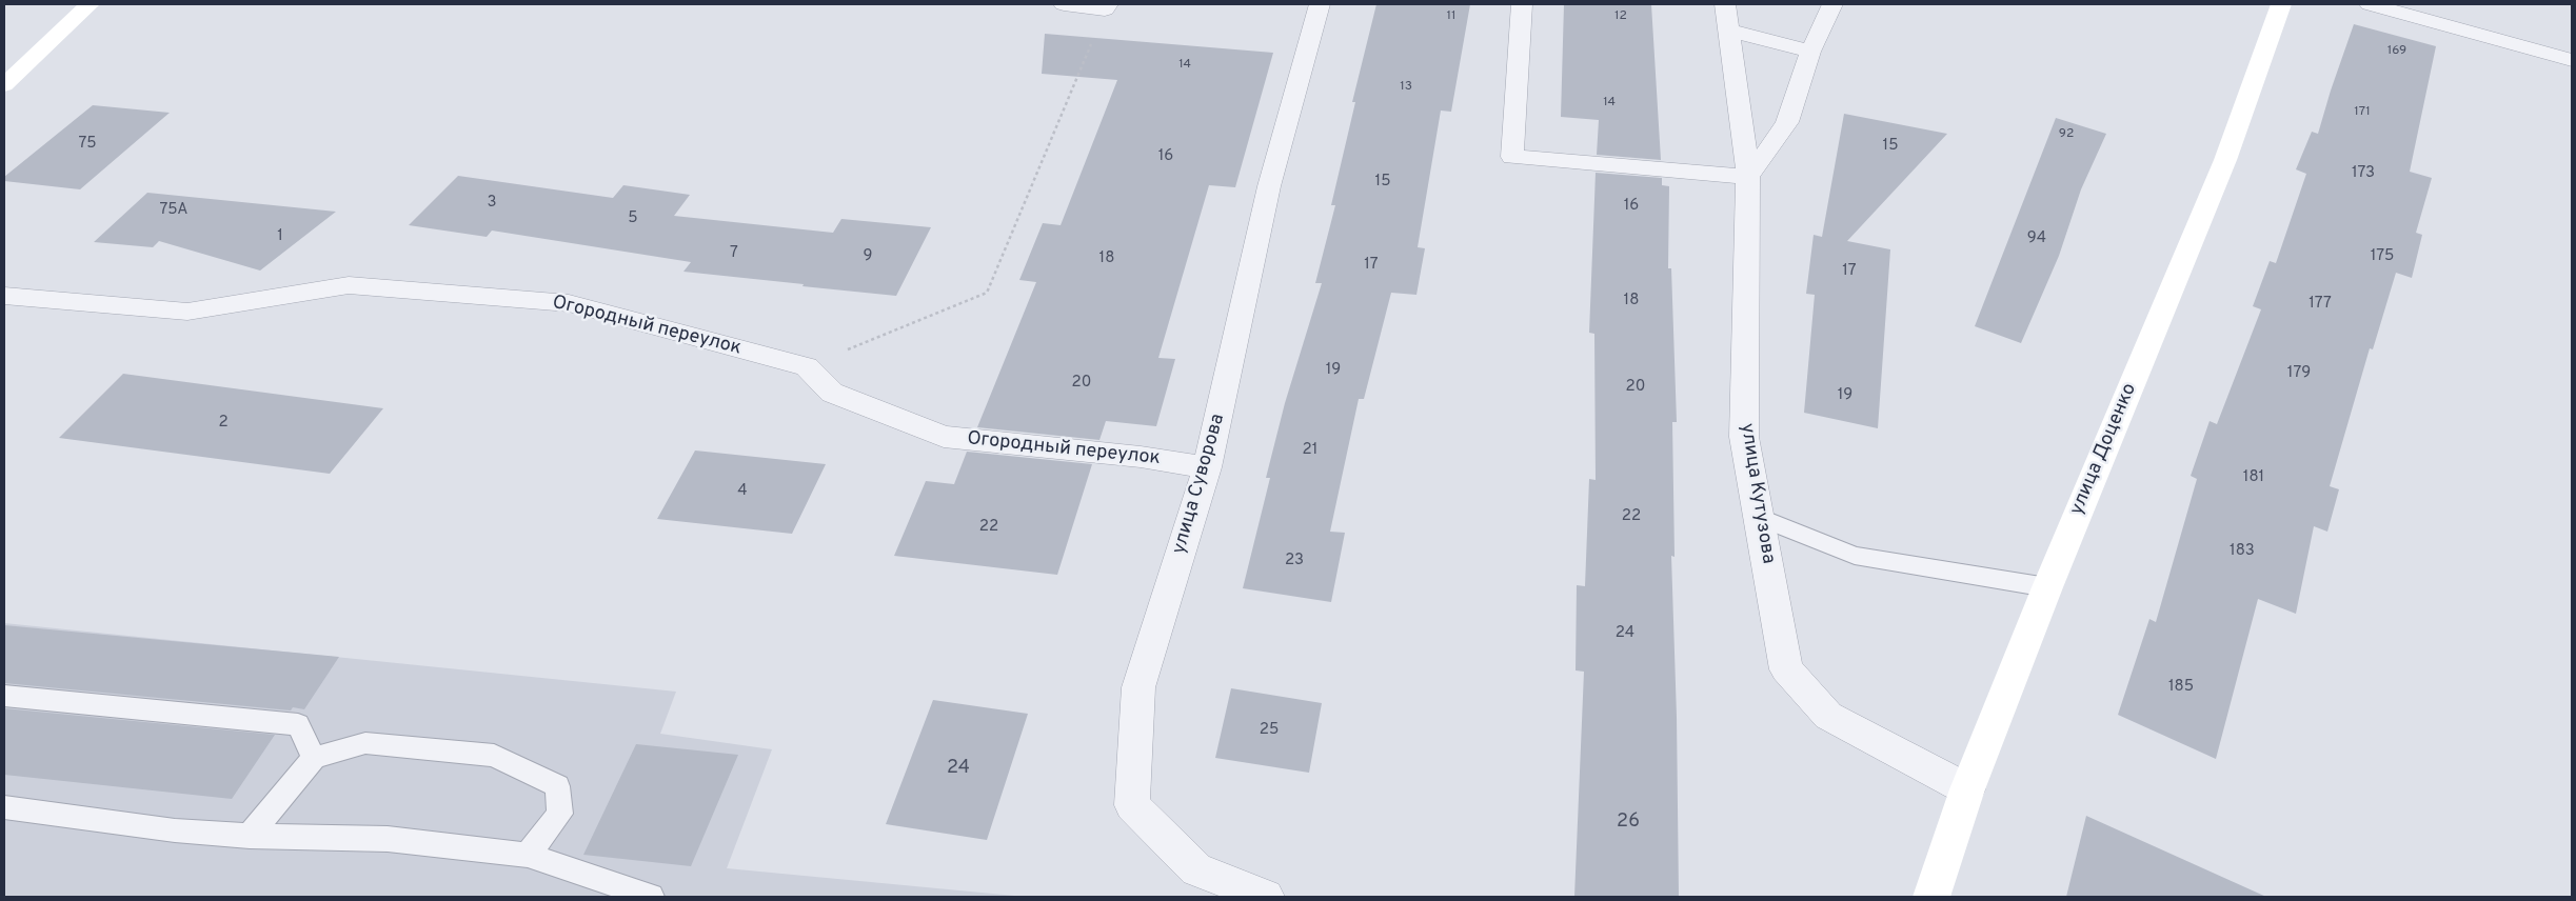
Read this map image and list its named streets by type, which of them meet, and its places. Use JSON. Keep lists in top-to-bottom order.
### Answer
{
  "streets": {
    "main road": ["улица Доценко"],
    "street": ["Огородный переулок", "улица Суворова", "улица Кутузова"]
  },
  "crossings": [
    ["Огородный переулок", "улица Суворова"],
    ["улица Доценко", "улица Кутузова"]
  ],
  "house_numbers": [
    "11",
    "12",
    "169",
    "14",
    "13",
    "14",
    "171",
    "92",
    "75",
    "15",
    "16",
    "173",
    "15",
    "3",
    "16",
    "75А",
    "5",
    "1",
    "94",
    "7",
    "9",
    "175",
    "18",
    "17",
    "17",
    "18",
    "177",
    "19",
    "179",
    "20",
    "20",
    "19",
    "2",
    "21",
    "181",
    "4",
    "22",
    "22",
    "183",
    "23",
    "24",
    "185",
    "25",
    "24",
    "26"
  ]
}
